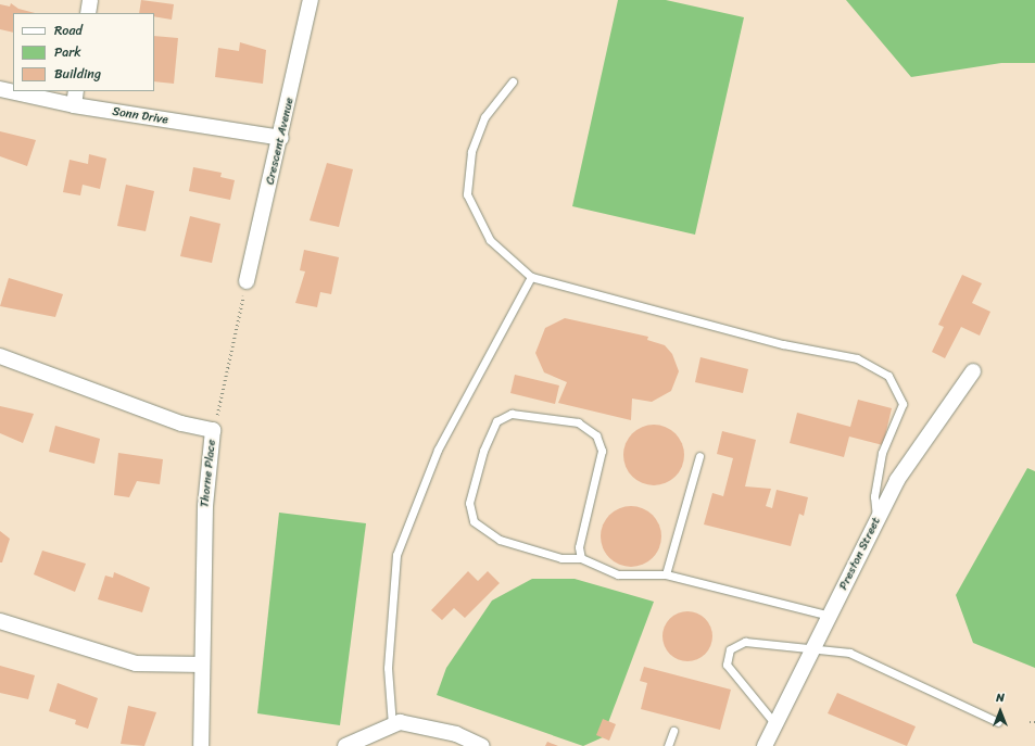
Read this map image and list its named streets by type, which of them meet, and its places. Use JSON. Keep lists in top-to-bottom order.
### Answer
{
  "streets": {
    "street": [
      "Sonn Drive",
      "Crescent Avenue",
      "Thorne Place",
      "Preston Street"
    ]
  },
  "crossings": [
    ["Sonn Drive", "Crescent Avenue"]
  ],
  "legend": ["Road", "Park", "Building"],
  "north": "top"
}
